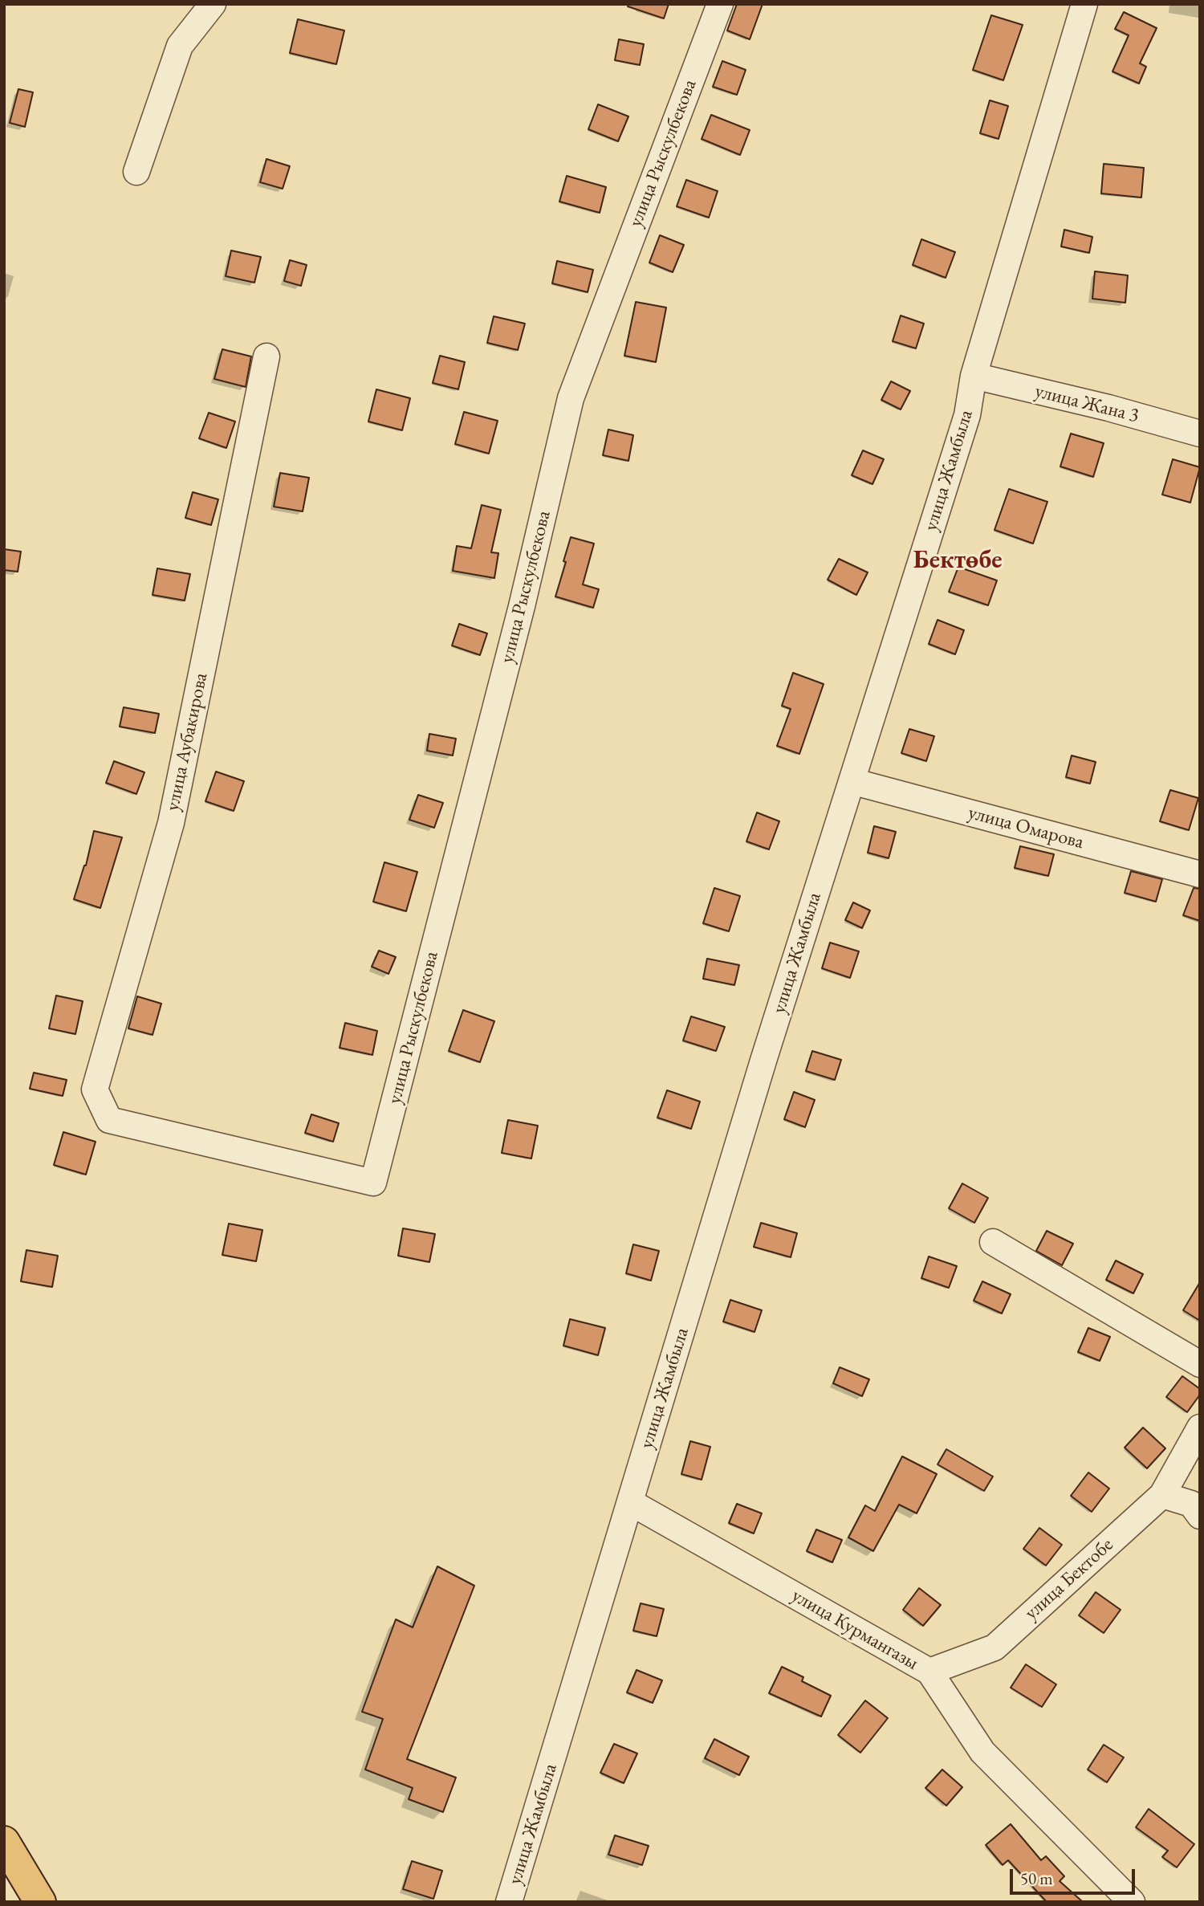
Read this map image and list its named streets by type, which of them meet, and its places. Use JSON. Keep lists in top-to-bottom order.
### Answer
{
  "streets": {
    "street": [
      "улица Рыскулбекова",
      "улица Жана 3",
      "улица Жамбыла",
      "улица Аубакирова",
      "улица Омарова",
      "улица Бектобе",
      "улица Курмангазы"
    ]
  },
  "crossings": [
    ["улица Рыскулбекова", "улица Аубакирова"],
    ["улица Жана 3", "улица Жамбыла"],
    ["улица Жамбыла", "улица Омарова"],
    ["улица Жамбыла", "улица Курмангазы"],
    ["улица Бектобе", "улица Курмангазы"]
  ],
  "districts": ["Бектөбе"],
  "scale_bar": "50 m"
}
